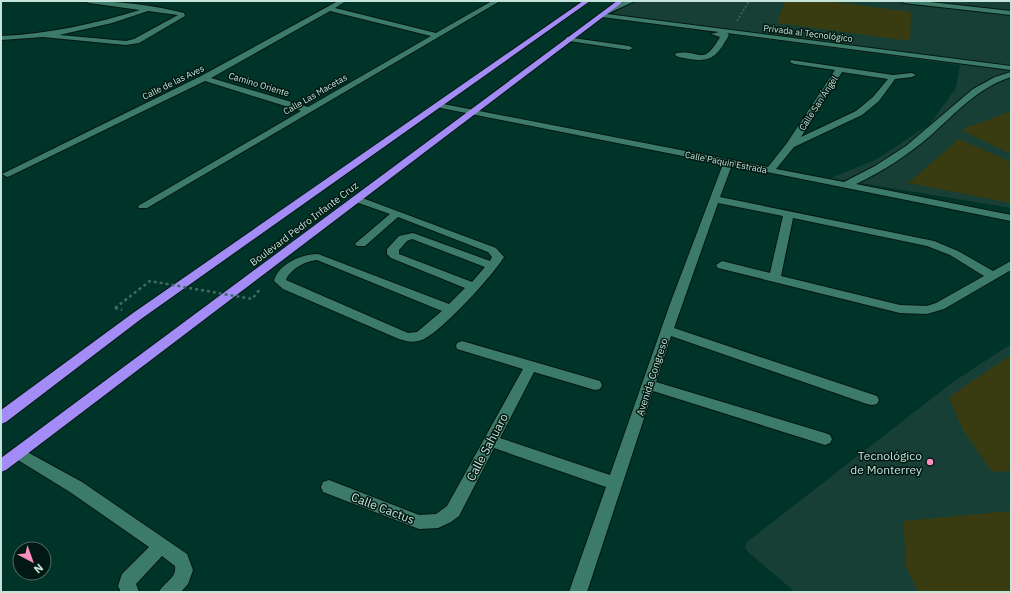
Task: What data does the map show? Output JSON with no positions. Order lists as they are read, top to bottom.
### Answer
{
  "streets": {
    "highway": ["Boulevard Pedro Infante Cruz"],
    "street": [
      "Privada al Tecnológico",
      "Calle de las Aves",
      "Camino Oriente",
      "Calle Las Macetas",
      "Calle San Ángel",
      "Calle Paquín Estrada",
      "Avenida Congreso",
      "Calle Sahuaro",
      "Calle Cactus"
    ]
  },
  "crossings": [
    ["Privada al Tecnológico", "Boulevard Pedro Infante Cruz"],
    ["Calle de las Aves", "Camino Oriente"],
    ["Camino Oriente", "Calle Las Macetas"],
    ["Calle San Ángel", "Calle Paquín Estrada"],
    ["Calle Paquín Estrada", "Boulevard Pedro Infante Cruz"],
    ["Calle Paquín Estrada", "Avenida Congreso"],
    ["Calle Sahuaro", "Calle Cactus"]
  ],
  "places": ["Tecnológico de Monterrey"],
  "north": "bottom right"
}
